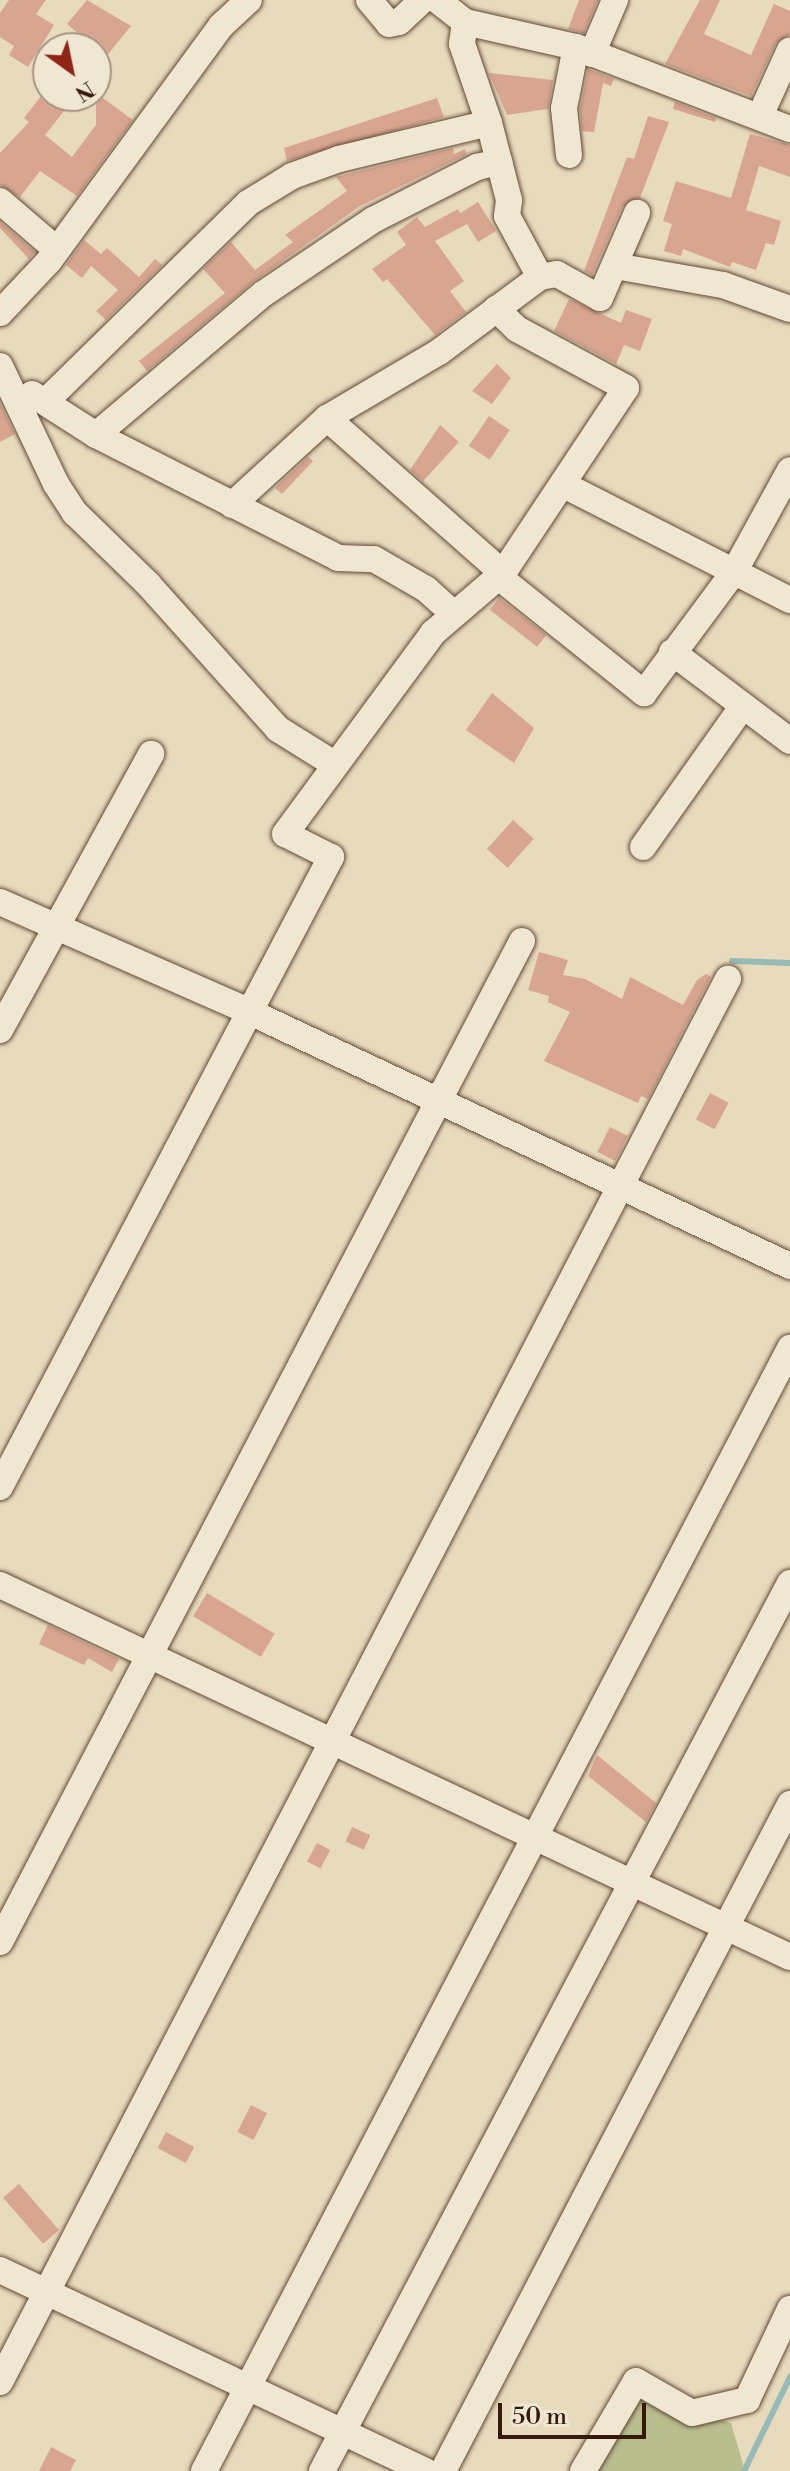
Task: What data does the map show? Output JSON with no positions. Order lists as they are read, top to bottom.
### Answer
{
  "scale_bar": "50 m",
  "north": "bottom right"
}
